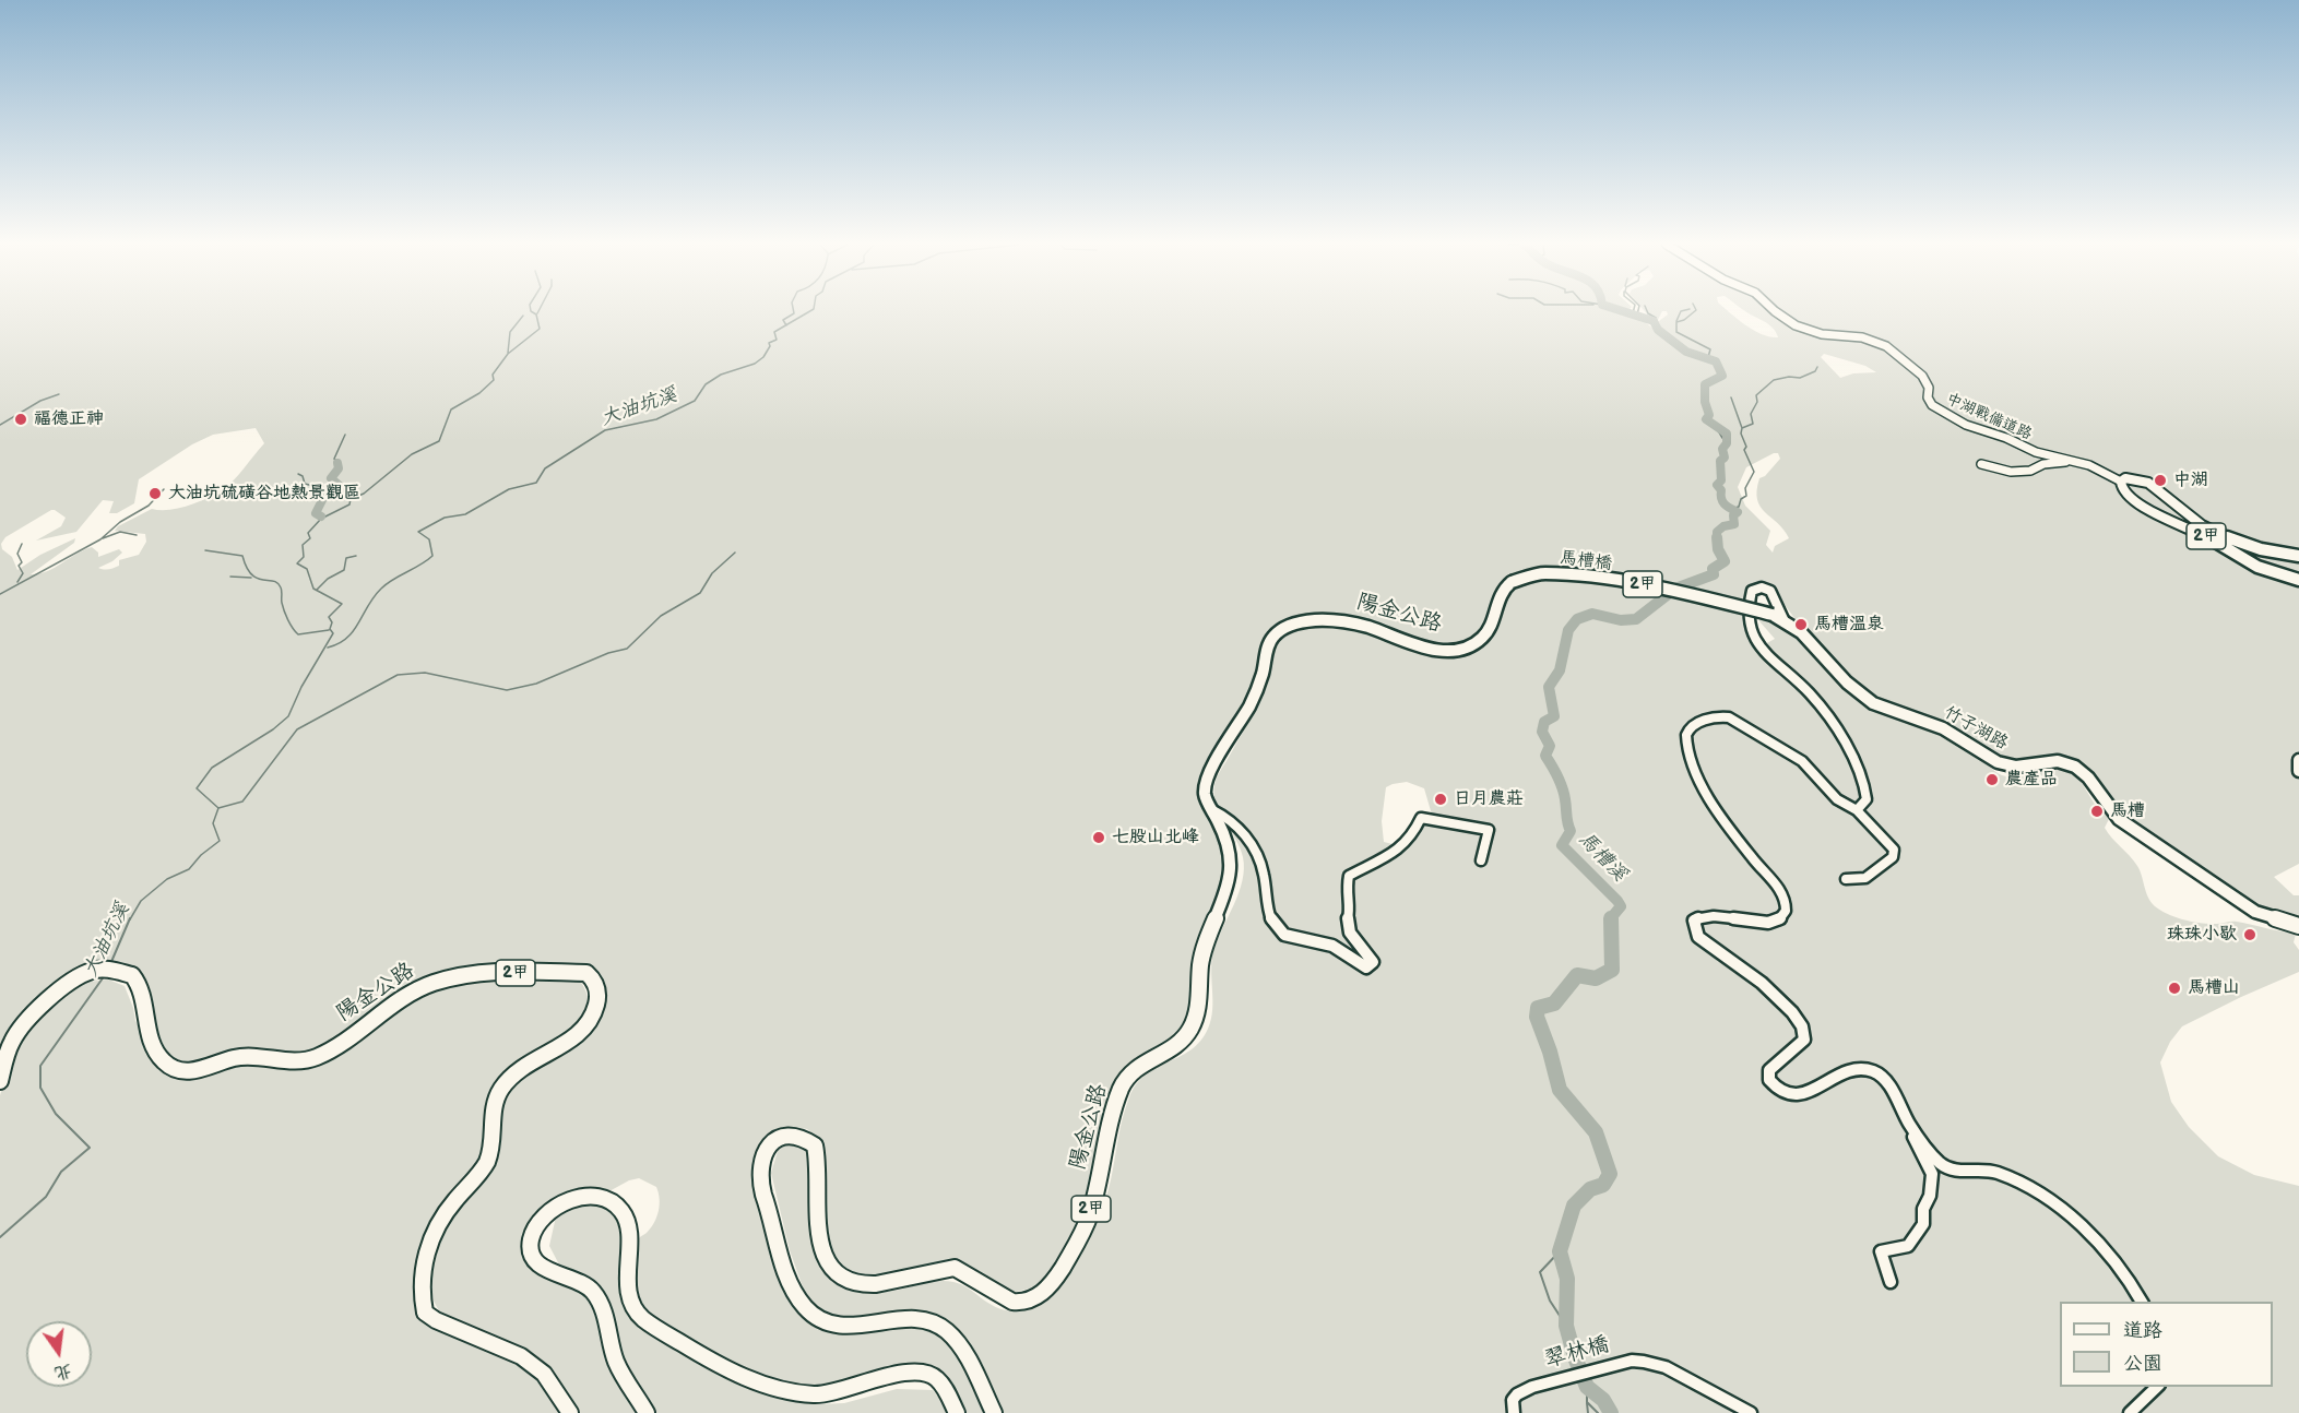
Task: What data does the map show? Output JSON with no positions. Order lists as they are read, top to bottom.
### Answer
{
  "streets": {
    "main road": [
      "2甲",
      "馬槽橋",
      "陽金公路",
      "竹子湖路"
    ],
    "street": ["中湖戰備道路", "翠林橋"]
  },
  "crossings": [
    ["中湖戰備道路", "2甲"],
    ["馬槽橋", "陽金公路"],
    ["馬槽橋", "竹子湖路"]
  ],
  "water": ["大油坑溪", "馬槽溪"],
  "places": [
    "福德正神",
    "中湖",
    "大油坑硫磺谷地熱景觀區",
    "馬槽溫泉",
    "農產品",
    "日月農莊",
    "馬槽",
    "七股山北峰",
    "珠珠小歇",
    "馬槽山"
  ],
  "legend": ["道路", "公園"],
  "north": "bottom"
}
